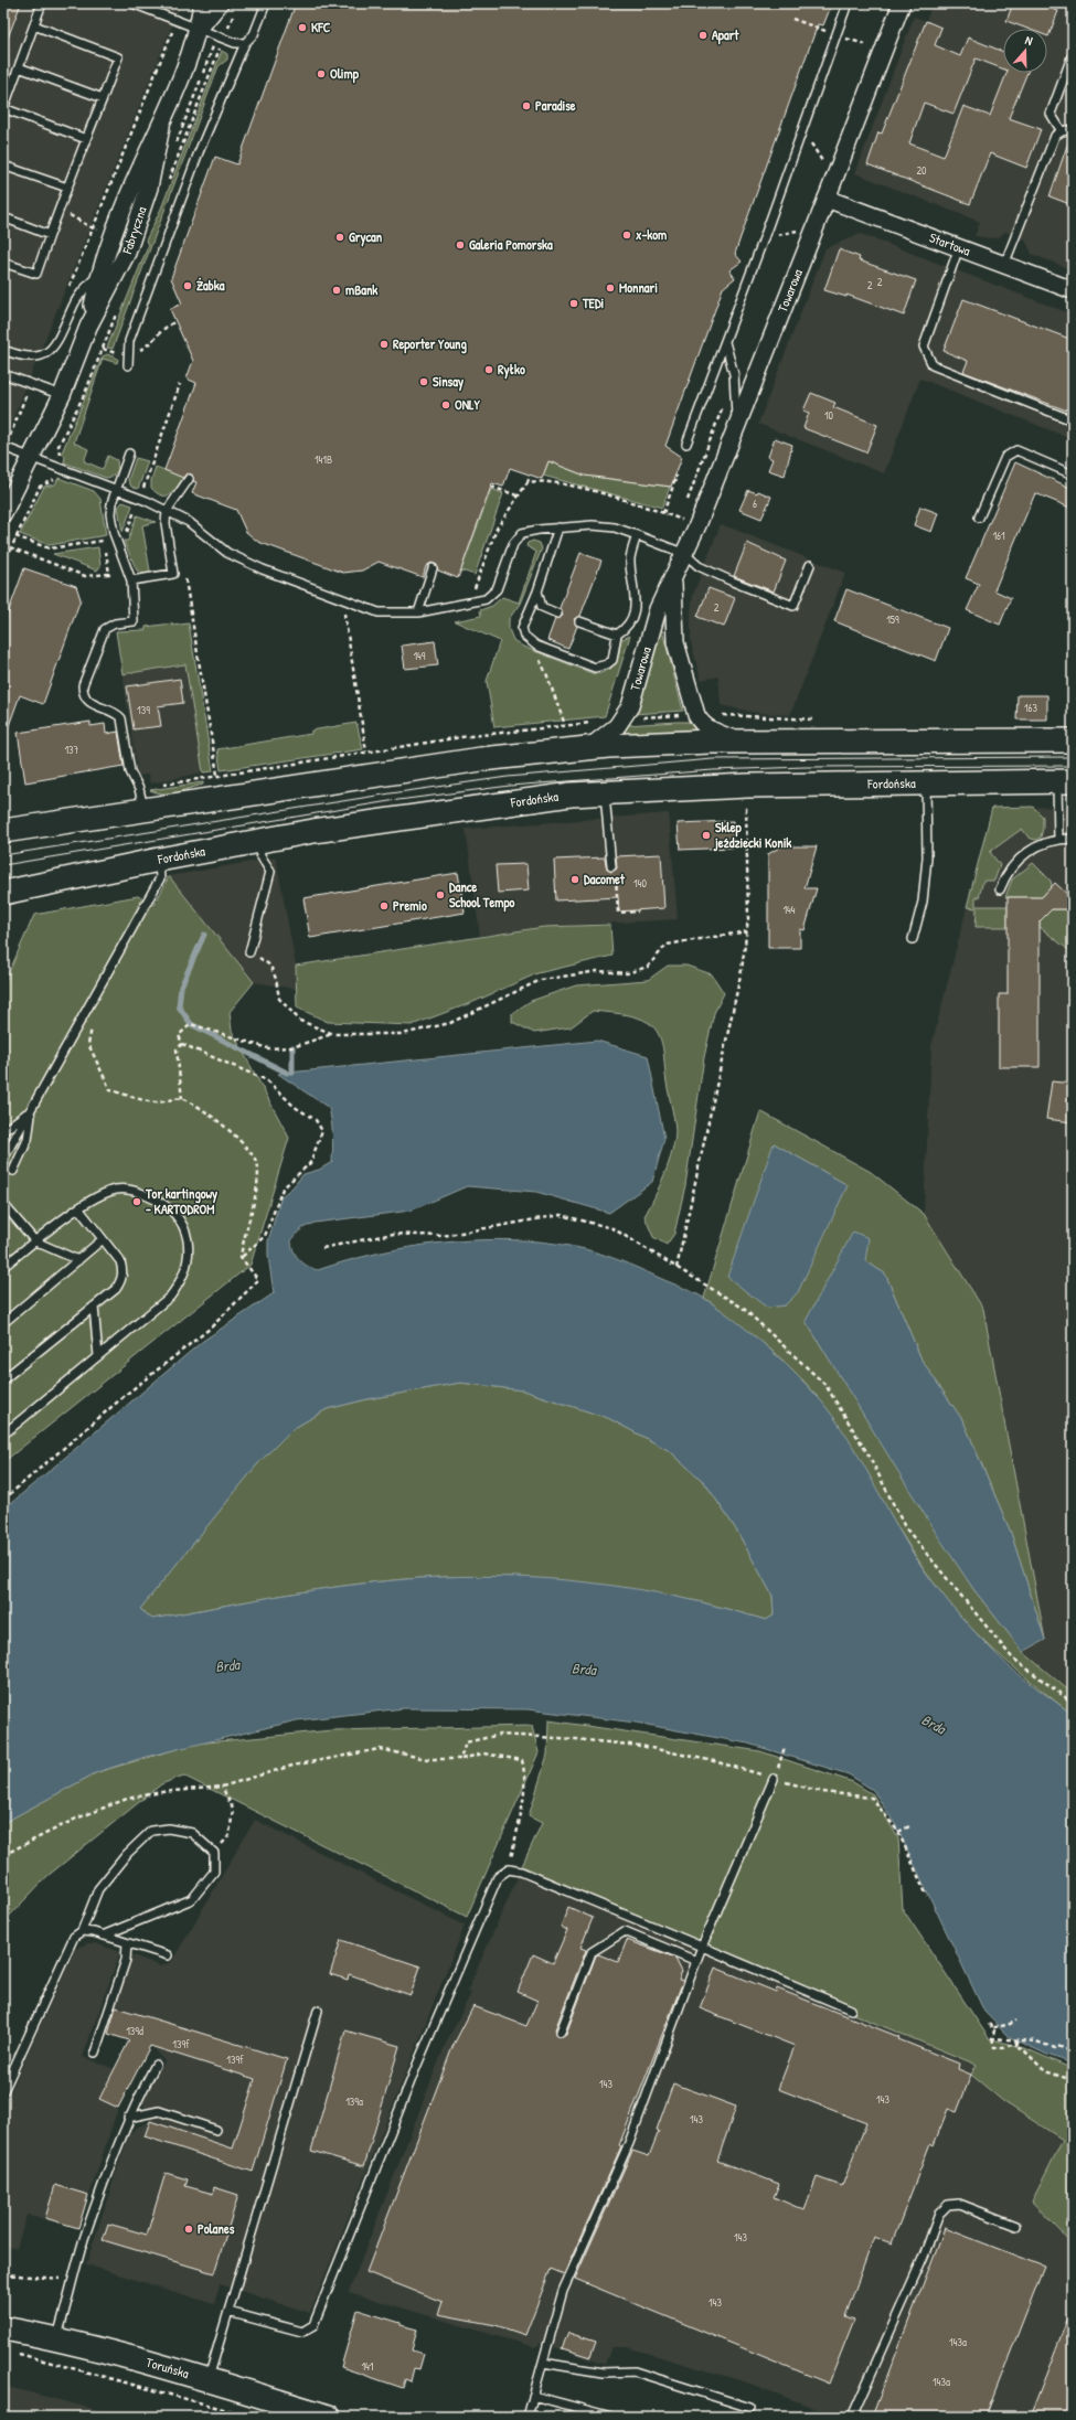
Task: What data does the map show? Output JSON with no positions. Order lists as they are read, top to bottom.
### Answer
{
  "streets": {
    "main road": ["Fordońska", "Toruńska"],
    "street": ["Fabryczna", "Startowa", "Towarowa"]
  },
  "crossings": [
    ["Startowa", "Towarowa"]
  ],
  "water": ["Brda"],
  "places": [
    "KFC",
    "Apart",
    "Olimp",
    "Paradise",
    "x-kom",
    "Grycan",
    "Galeria Pomorska",
    "Żabka",
    "Monnari",
    "mBank",
    "TEDi",
    "Reporter Young",
    "Ryłko",
    "Sinsay",
    "ONLY",
    "Sklep jeździecki Konik",
    "Dacomet",
    "Dance School Tempo",
    "Premio",
    "Tor kartingowy - KARTODROM",
    "Polanes"
  ],
  "house_numbers": [
    "20",
    "2",
    "2",
    "10",
    "141B",
    "6",
    "161",
    "2",
    "159",
    "149",
    "163",
    "139",
    "137",
    "140",
    "144",
    "139d",
    "139f",
    "139f",
    "143",
    "143",
    "139a",
    "143",
    "143",
    "143",
    "143a",
    "141",
    "143a"
  ],
  "north": "top"
}
